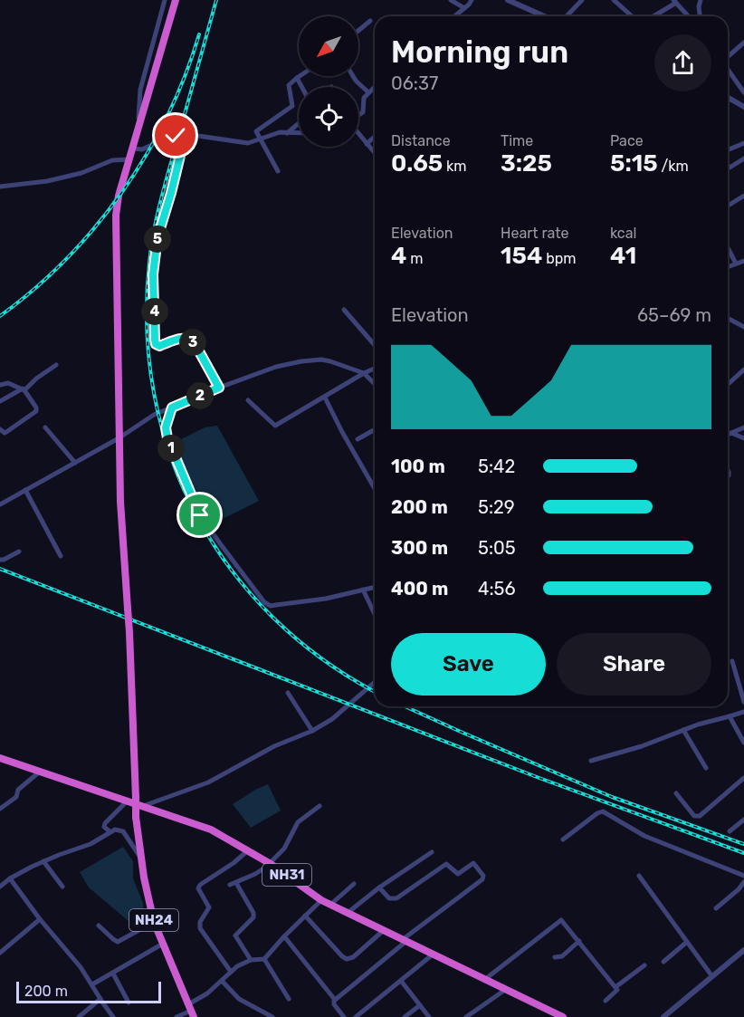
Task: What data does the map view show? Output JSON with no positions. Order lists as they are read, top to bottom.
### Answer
{
  "streets": {
    "highway": ["NH31", "NH24"]
  },
  "scale_bar": "200 m",
  "north": "bottom left",
  "page": {
    "heading": ["Morning run", "06:37"],
    "stats": [
      ["Distance", "0.65 km"],
      ["Time", "3:25"],
      ["Pace", "5:15 /km"],
      ["Elevation", "4 m"],
      ["Heart rate", "154 bpm"],
      ["kcal", "41"]
    ],
    "pins": [
      "5",
      "4",
      "3",
      "2",
      "1"
    ],
    "chart": ["Elevation", "65–69 m"],
    "list": [
      {
        "name": "100 m",
        "note": "5:42"
      },
      {
        "name": "200 m",
        "note": "5:29"
      },
      {
        "name": "300 m",
        "note": "5:05"
      },
      {
        "name": "400 m",
        "note": "4:56"
      }
    ],
    "buttons": ["Save", "Share"],
    "scale": "200 m"
  }
}
